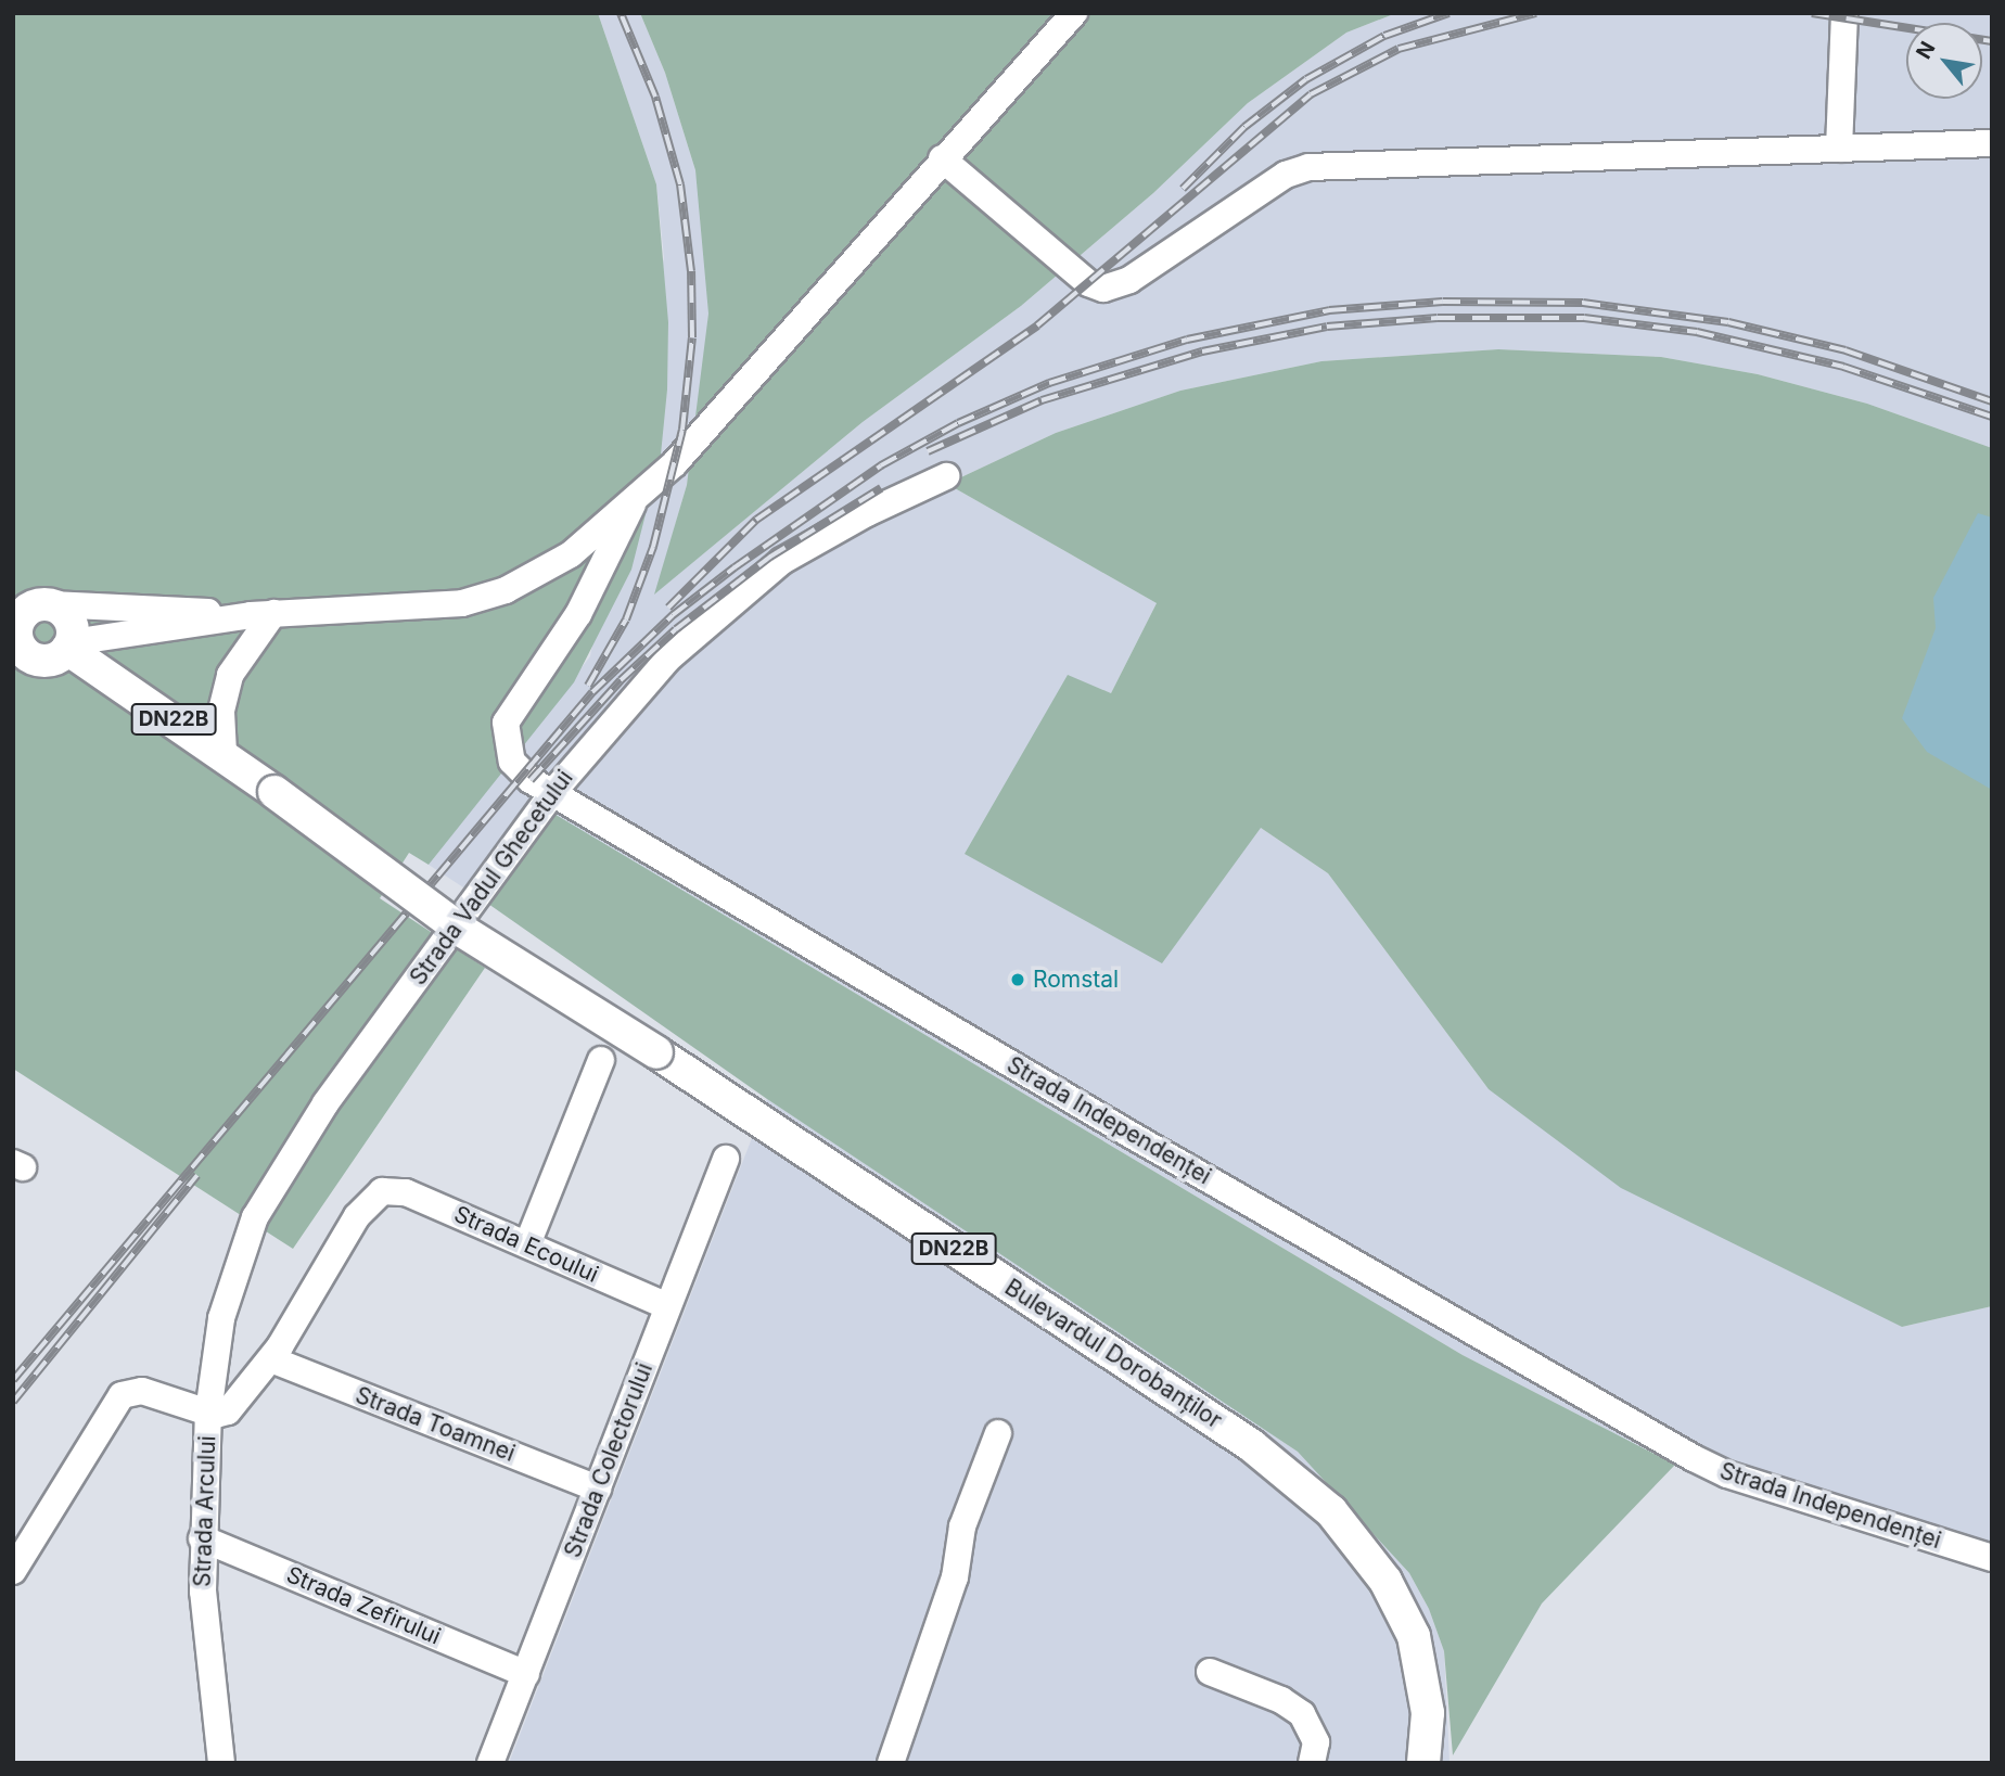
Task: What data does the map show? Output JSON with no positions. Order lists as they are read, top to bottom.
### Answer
{
  "streets": {
    "main road": ["DN22B", "Bulevardul Dorobanților"],
    "street": [
      "Strada Vadul Ghecetului",
      "Strada Independenței",
      "Strada Ecoului",
      "Strada Toamnei",
      "Strada Colectorului",
      "Strada Arcului",
      "Strada Zefirului"
    ]
  },
  "crossings": [
    ["DN22B", "Bulevardul Dorobanților"],
    ["Strada Vadul Ghecetului", "Strada Independenței"],
    ["Strada Vadul Ghecetului", "Strada Arcului"],
    ["Strada Ecoului", "Strada Colectorului"],
    ["Strada Ecoului", "Strada Arcului"],
    ["Strada Toamnei", "Strada Colectorului"],
    ["Strada Toamnei", "Strada Arcului"],
    ["Strada Colectorului", "Strada Zefirului"],
    ["Strada Arcului", "Strada Zefirului"]
  ],
  "places": ["Romstal"],
  "north": "top left"
}
